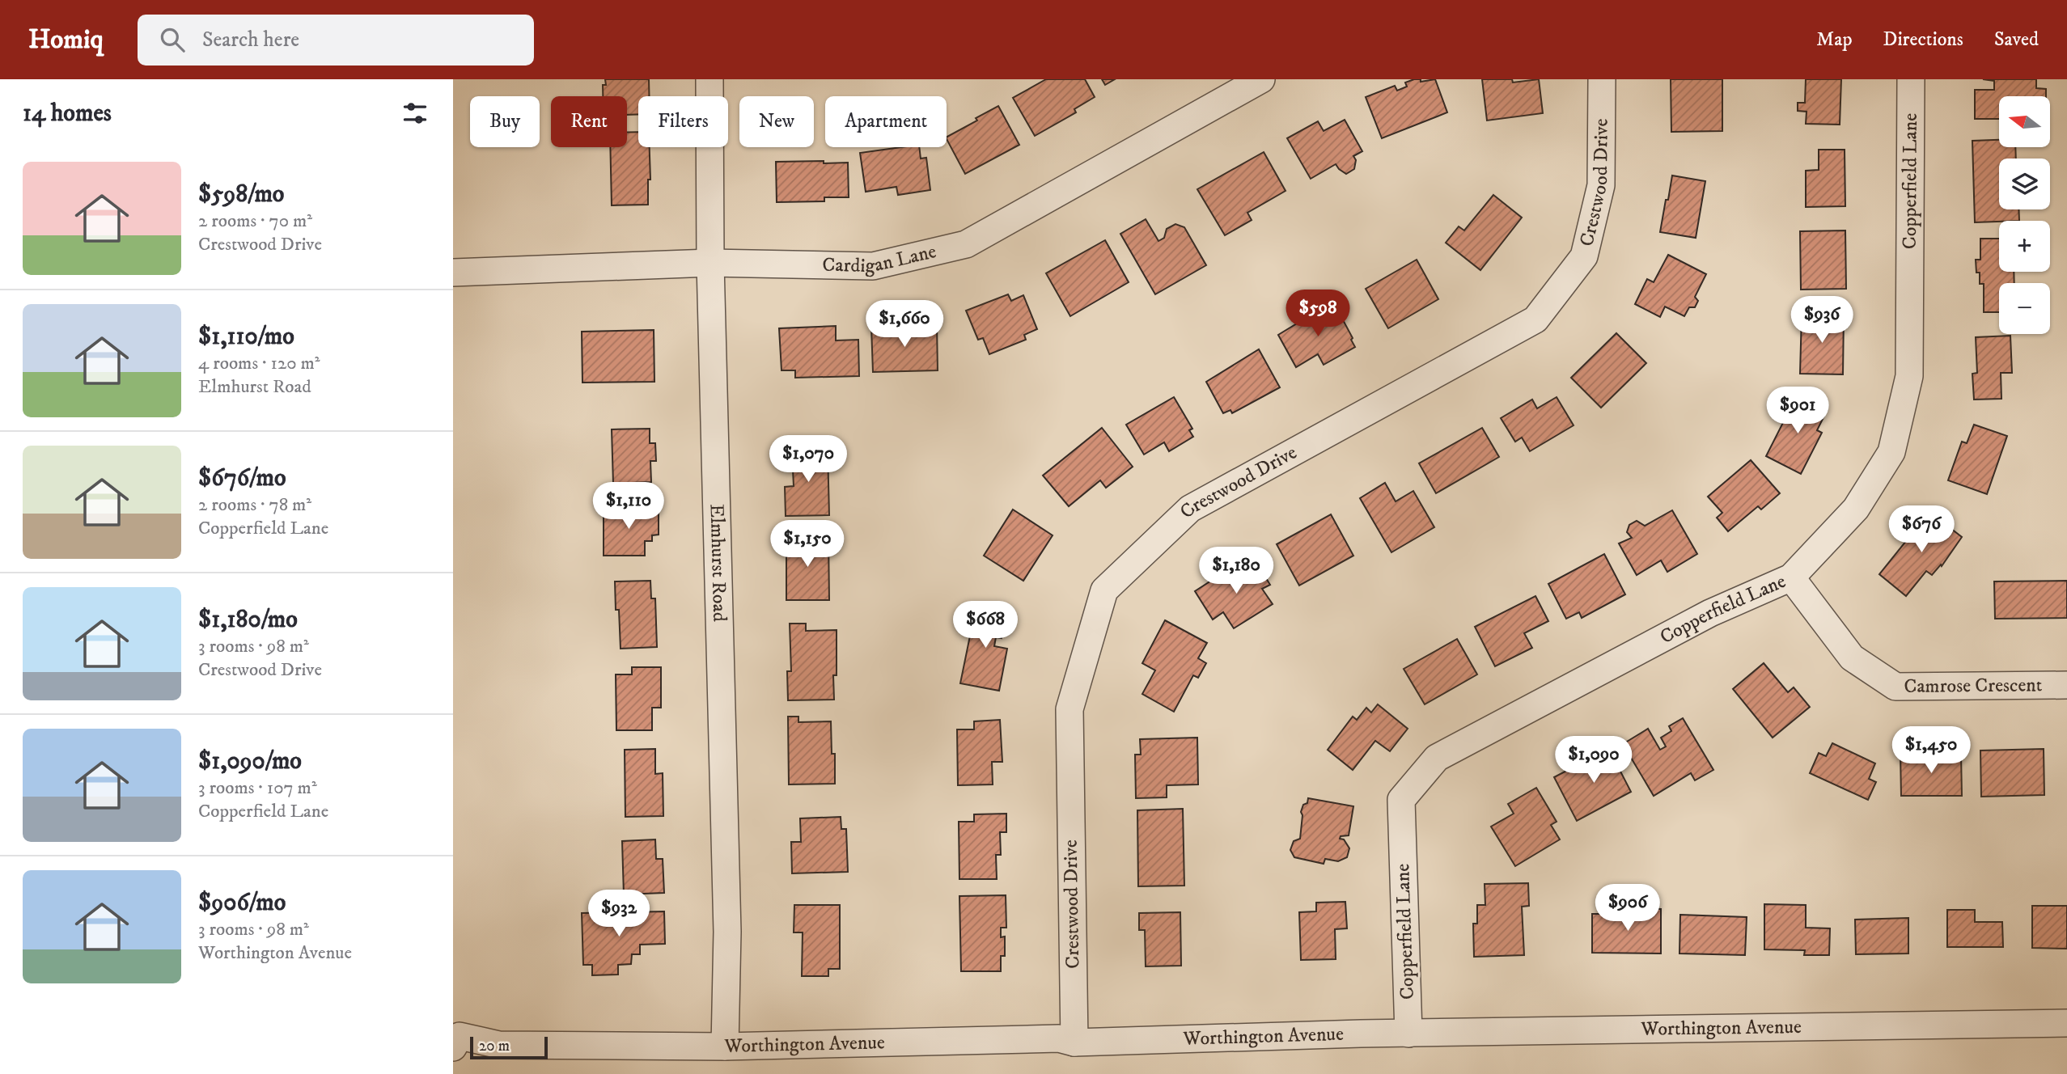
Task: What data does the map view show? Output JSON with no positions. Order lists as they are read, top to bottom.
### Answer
{
  "streets": {
    "street": [
      "Copperfield Lane",
      "Crestwood Drive",
      "Cardigan Lane",
      "Elmhurst Road",
      "Camrose Crescent",
      "Worthington Avenue"
    ]
  },
  "crossings": [
    ["Copperfield Lane", "Camrose Crescent"],
    ["Copperfield Lane", "Worthington Avenue"],
    ["Crestwood Drive", "Worthington Avenue"],
    ["Cardigan Lane", "Elmhurst Road"],
    ["Elmhurst Road", "Worthington Avenue"]
  ],
  "scale_bar": "20 m",
  "north": "left",
  "page": {
    "header": "Homiq",
    "search": "Search here",
    "nav": ["Map", "Directions", "Saved"],
    "heading": "14 homes",
    "map_buttons": ["+", "−"],
    "chip": [
      "Buy",
      "Rent",
      "Filters",
      "New",
      "Apartment"
    ],
    "list": [
      {
        "name": "$598/mo",
        "note": "2 rooms · 70 m² · Crestwood Drive"
      },
      {
        "name": "$1,110/mo",
        "note": "4 rooms · 120 m² · Elmhurst Road"
      },
      {
        "name": "$676/mo",
        "note": "2 rooms · 78 m² · Copperfield Lane"
      },
      {
        "name": "$1,180/mo",
        "note": "3 rooms · 98 m² · Crestwood Drive"
      },
      {
        "name": "$1,090/mo",
        "note": "3 rooms · 107 m² · Copperfield Lane"
      },
      {
        "name": "$906/mo",
        "note": "3 rooms · 98 m² · Worthington Avenue"
      }
    ],
    "price": [
      "$598",
      "$936",
      "$1,660",
      "$901",
      "$1,070",
      "$1,110",
      "$676",
      "$1,150",
      "$1,180",
      "$668",
      "$1,450",
      "$1,090",
      "$906",
      "$932"
    ],
    "scale": "20 m"
  }
}
